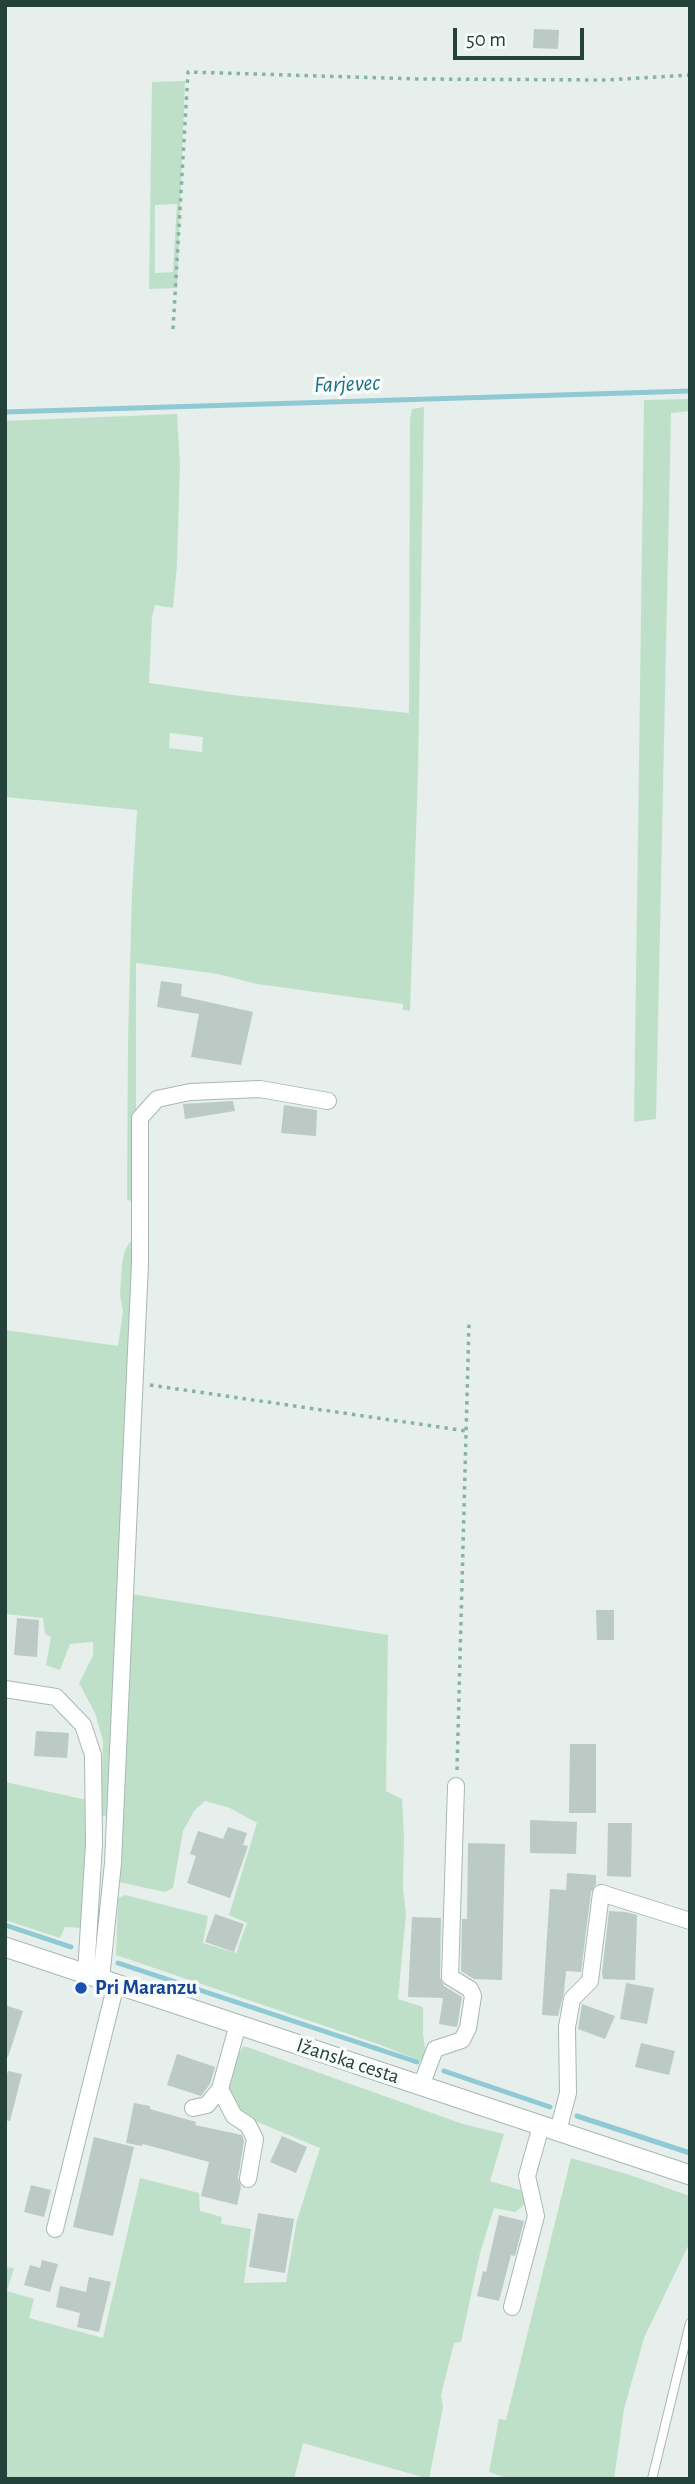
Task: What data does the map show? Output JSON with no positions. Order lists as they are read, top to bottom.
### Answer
{
  "streets": {
    "street": ["Ižanska cesta"]
  },
  "water": ["Farjevec"],
  "places": ["Pri Maranzu"],
  "scale_bar": "50 m"
}
